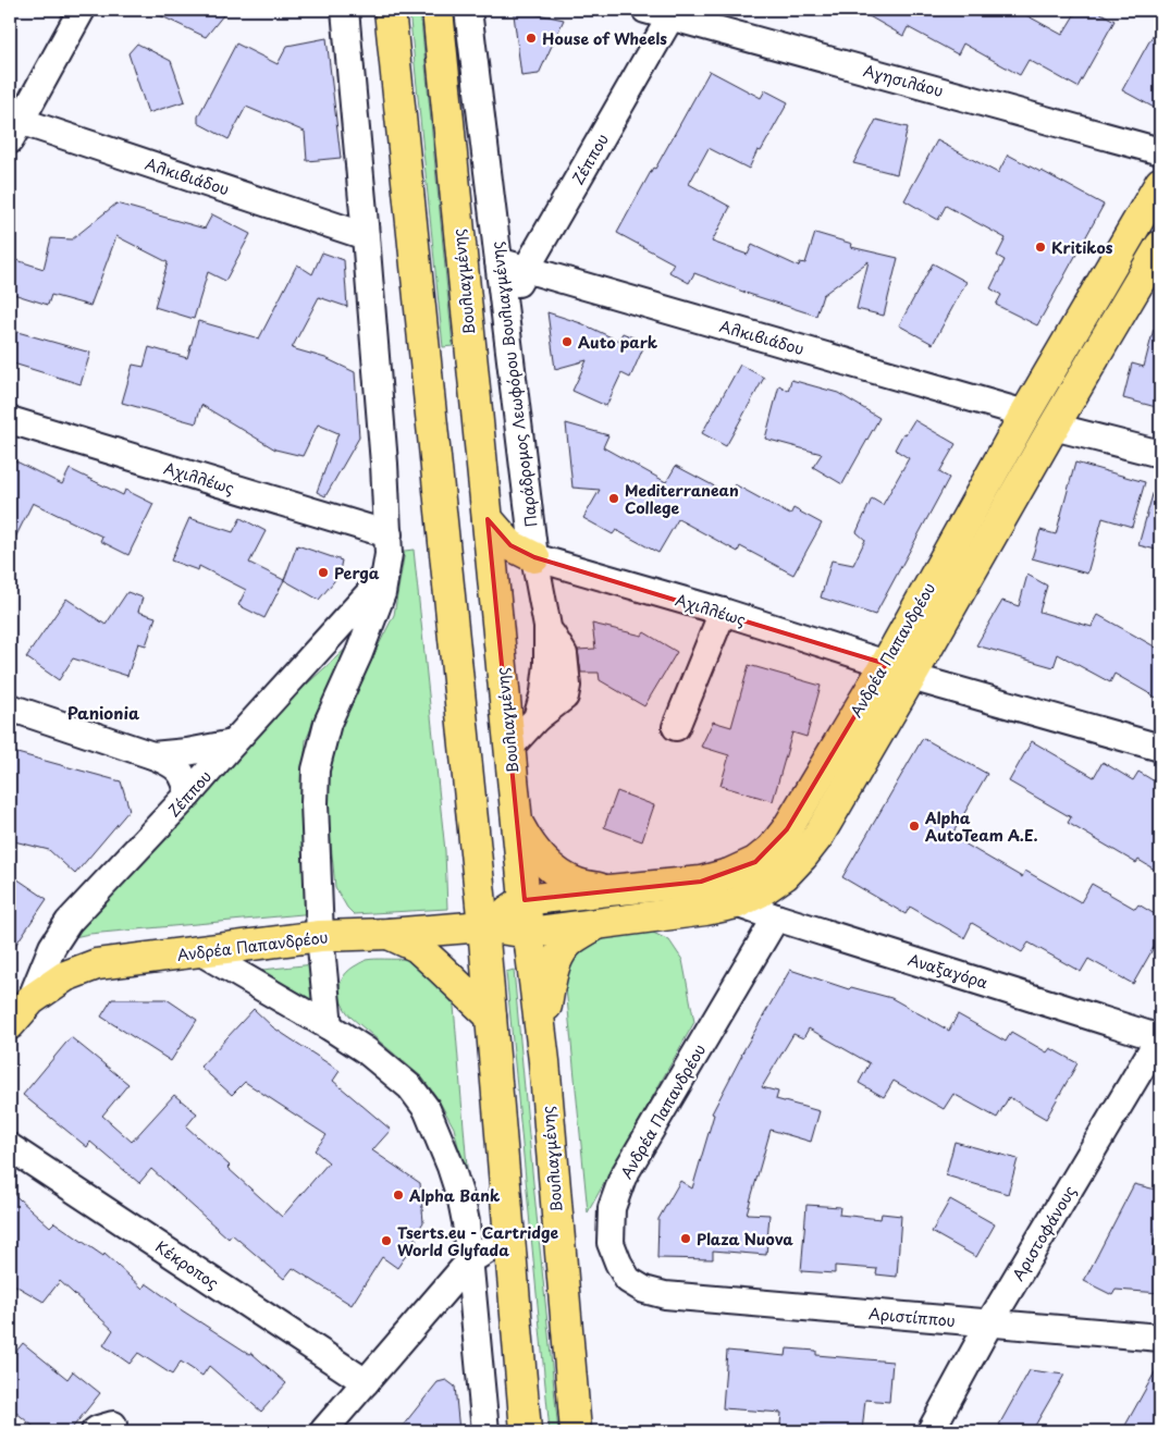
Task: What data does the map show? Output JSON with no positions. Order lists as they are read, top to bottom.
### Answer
{
  "streets": {
    "main road": ["Ζέππου", "Βουλιαγμένης", "Ανδρέα Παπανδρέου"],
    "street": [
      "Αγησιλάου",
      "Αλκιβιάδου",
      "Παράδρομος Λεωφόρου Βουλιαγμένης",
      "Αχιλλέως",
      "Αναξαγόρα",
      "Αριστοφάνους",
      "Κέκροπος",
      "Αριστίππου"
    ]
  },
  "crossings": [
    ["Αγησιλάου", "Ζέππου"],
    ["Ζέππου", "Αλκιβιάδου"],
    ["Ζέππου", "Παράδρομος Λεωφόρου Βουλιαγμένης"],
    ["Ζέππου", "Ανδρέα Παπανδρέου"],
    ["Αλκιβιάδου", "Παράδρομος Λεωφόρου Βουλιαγμένης"],
    ["Αλκιβιάδου", "Ανδρέα Παπανδρέου"],
    ["Βουλιαγμένης", "Παράδρομος Λεωφόρου Βουλιαγμένης"],
    ["Βουλιαγμένης", "Ανδρέα Παπανδρέου"],
    ["Παράδρομος Λεωφόρου Βουλιαγμένης", "Αχιλλέως"],
    ["Αχιλλέως", "Ανδρέα Παπανδρέου"],
    ["Ανδρέα Παπανδρέου", "Αναξαγόρα"],
    ["Ανδρέα Παπανδρέου", "Αριστίππου"],
    ["Αναξαγόρα", "Αριστοφάνους"],
    ["Αριστοφάνους", "Αριστίππου"]
  ],
  "districts": ["Panionia"],
  "places": [
    "House of Wheels",
    "Kritikos",
    "Auto park",
    "Mediterranean College",
    "Perga",
    "Alpha AutoTeam Α.Ε.",
    "Alpha Bank",
    "Plaza Nuova",
    "Tserts.eu - Cartridge World Glyfada"
  ]
}
